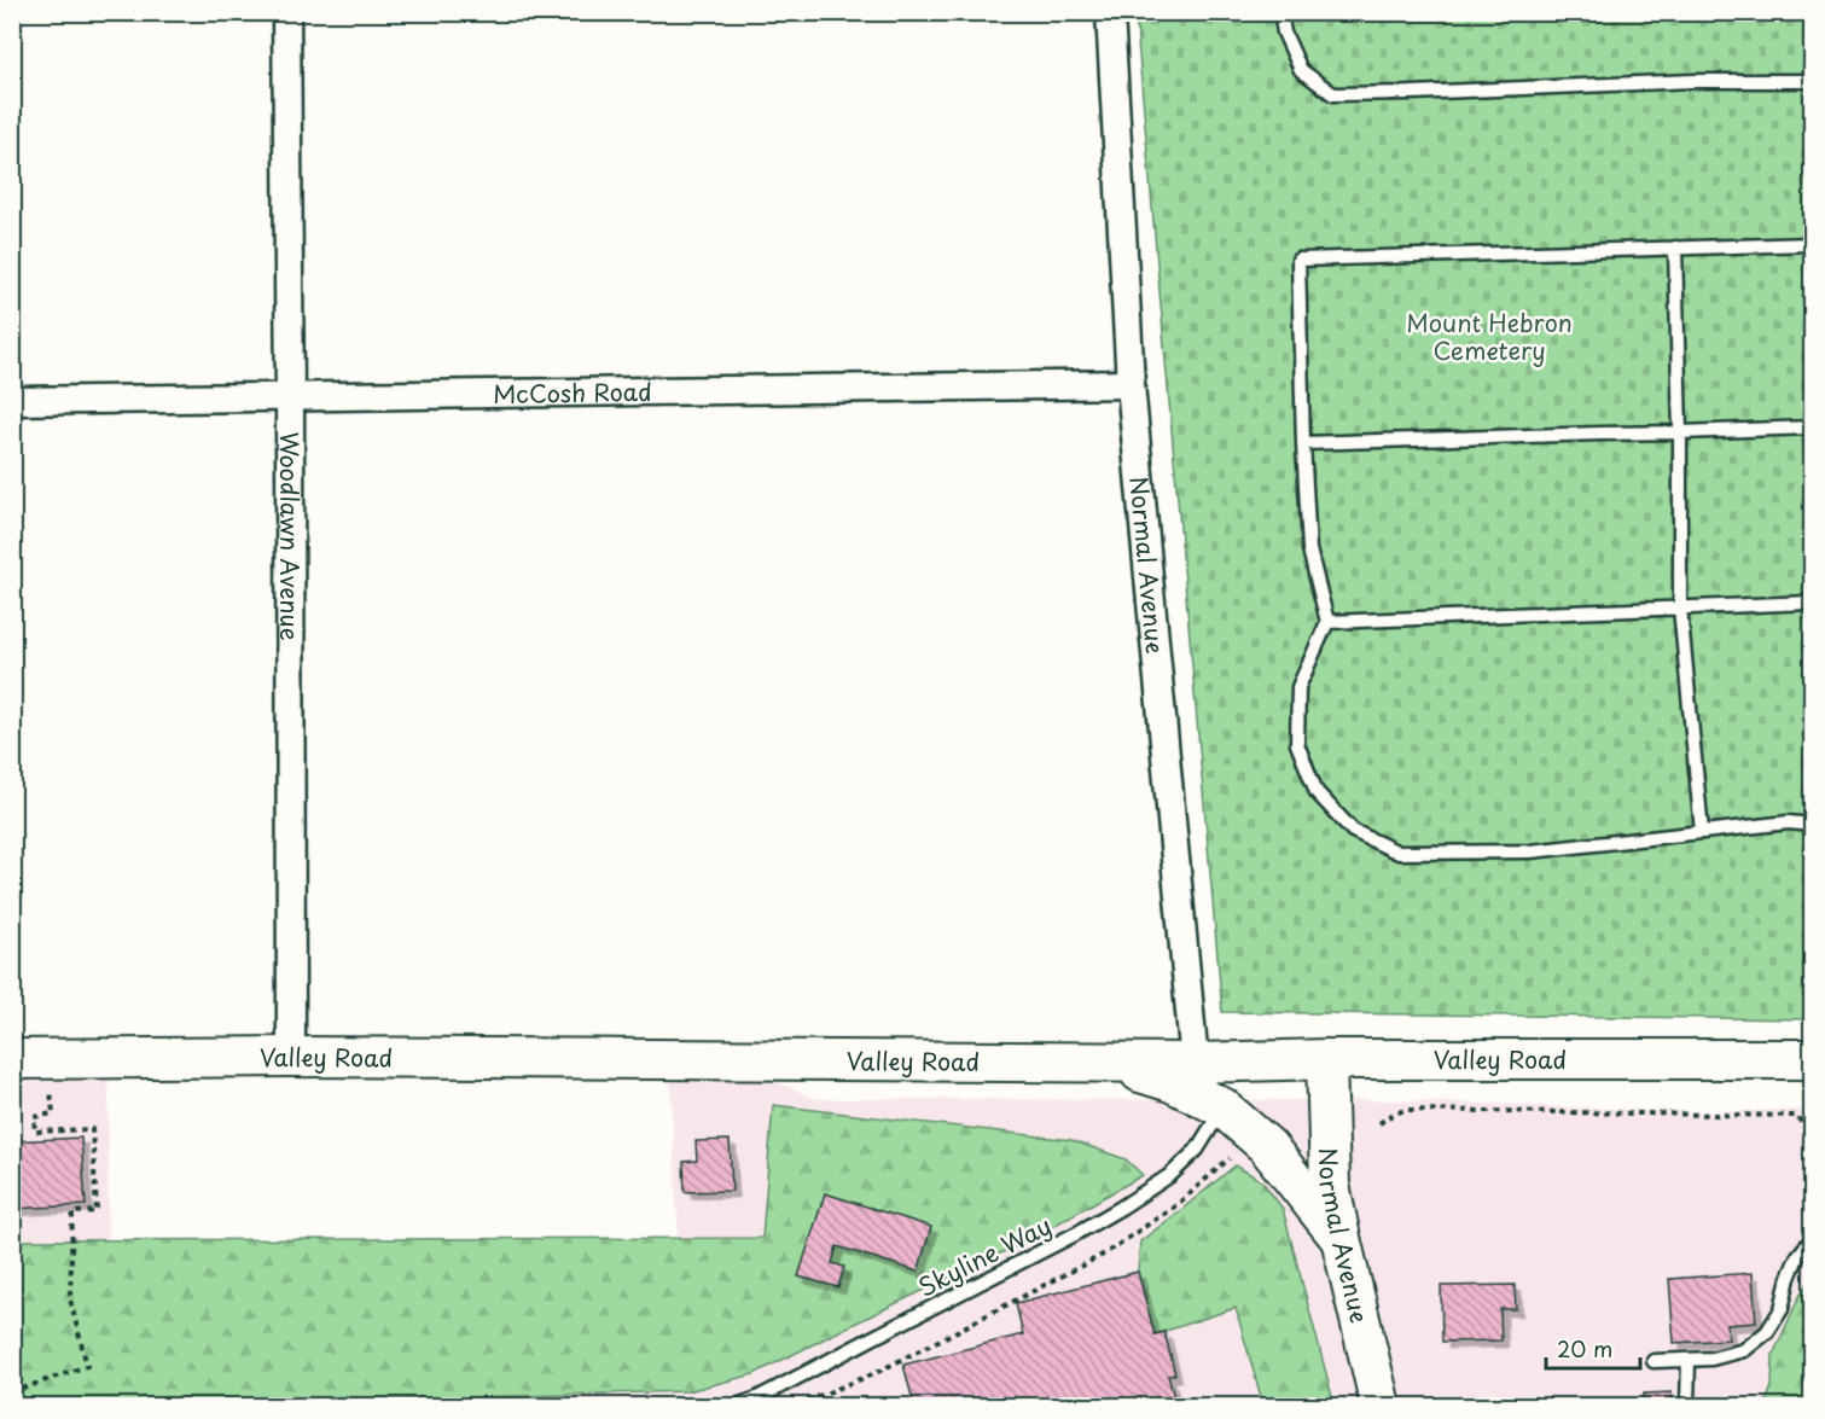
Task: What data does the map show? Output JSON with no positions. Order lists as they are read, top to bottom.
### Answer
{
  "streets": {
    "main road": ["Normal Avenue", "Valley Road"],
    "street": ["McCosh Road", "Woodlawn Avenue"],
    "lane": ["Skyline Way"]
  },
  "crossings": [
    ["McCosh Road", "Woodlawn Avenue"],
    ["McCosh Road", "Normal Avenue"],
    ["Woodlawn Avenue", "Valley Road"],
    ["Normal Avenue", "Valley Road"],
    ["Normal Avenue", "Skyline Way"]
  ],
  "parks": ["Mount Hebron Cemetery"],
  "scale_bar": "20 m"
}
